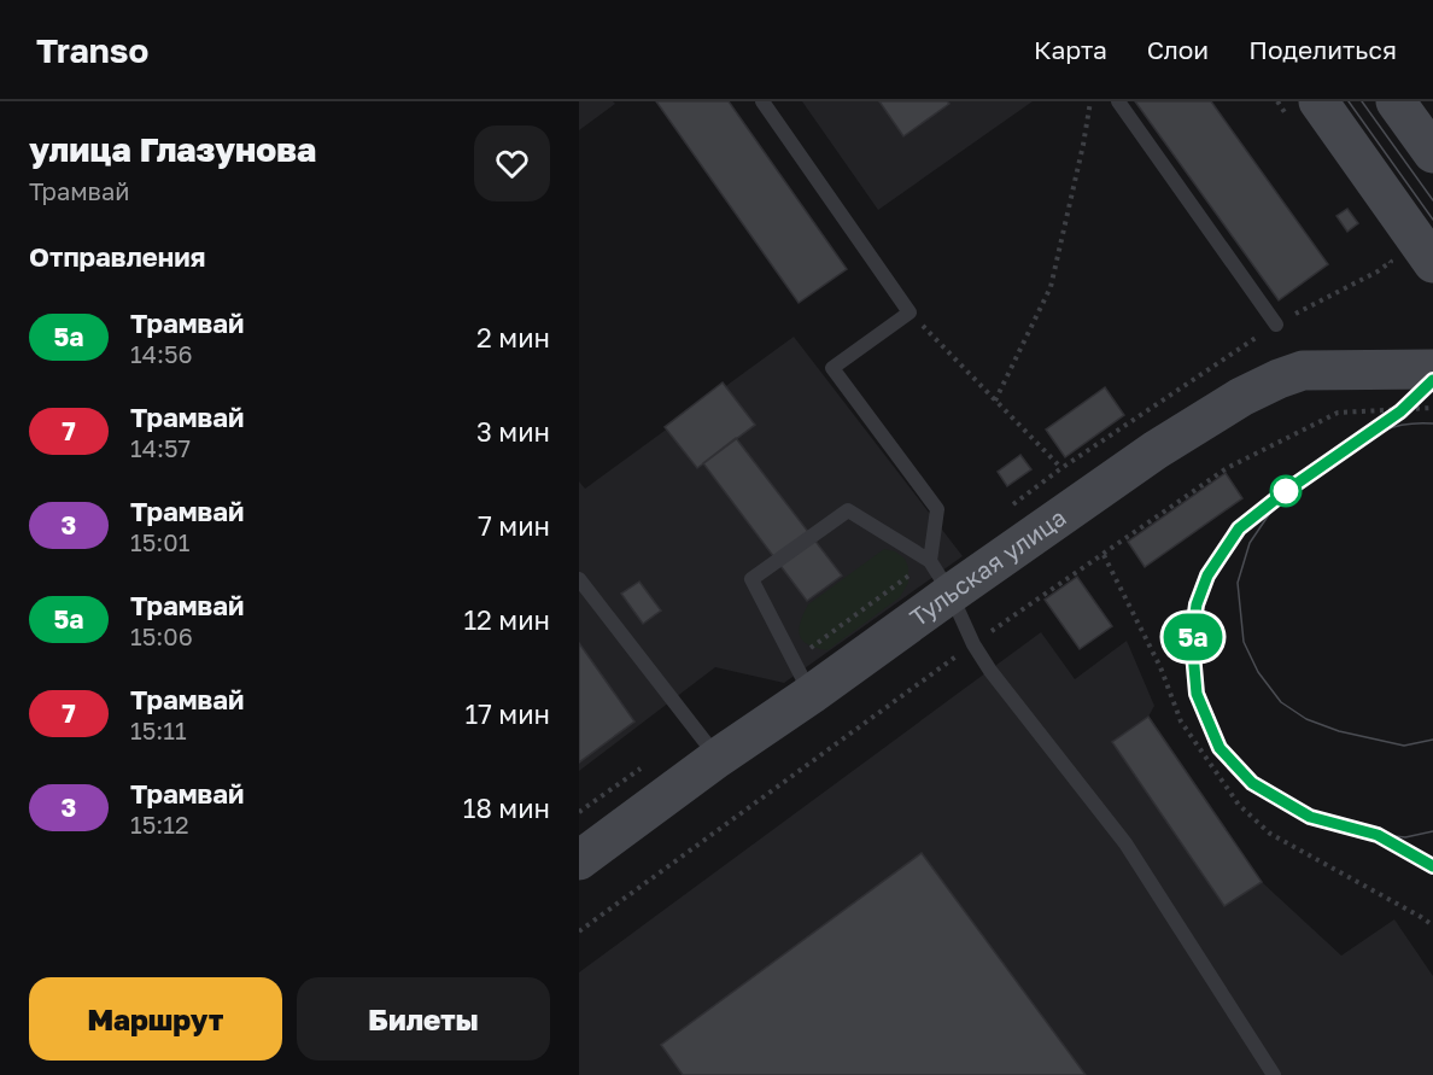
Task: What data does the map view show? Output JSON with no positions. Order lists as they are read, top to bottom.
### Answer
{
  "streets": {
    "main road": ["Тульская улица"]
  },
  "lines": ["tram line 5а"],
  "page": {
    "header": "Transo",
    "nav": ["Карта", "Слои", "Поделиться"],
    "heading": [
      ["улица Глазунова", "Трамвай"],
      "Отправления"
    ],
    "on_map": "5а",
    "list": [
      {
        "mark": "5а",
        "name": "Трамвай",
        "note": "14:56",
        "value": "2 мин"
      },
      {
        "mark": "7",
        "name": "Трамвай",
        "note": "14:57",
        "value": "3 мин"
      },
      {
        "mark": "3",
        "name": "Трамвай",
        "note": "15:01",
        "value": "7 мин"
      },
      {
        "mark": "5а",
        "name": "Трамвай",
        "note": "15:06",
        "value": "12 мин"
      },
      {
        "mark": "7",
        "name": "Трамвай",
        "note": "15:11",
        "value": "17 мин"
      },
      {
        "mark": "3",
        "name": "Трамвай",
        "note": "15:12",
        "value": "18 мин"
      }
    ],
    "buttons": ["Маршрут", "Билеты"]
  }
}
